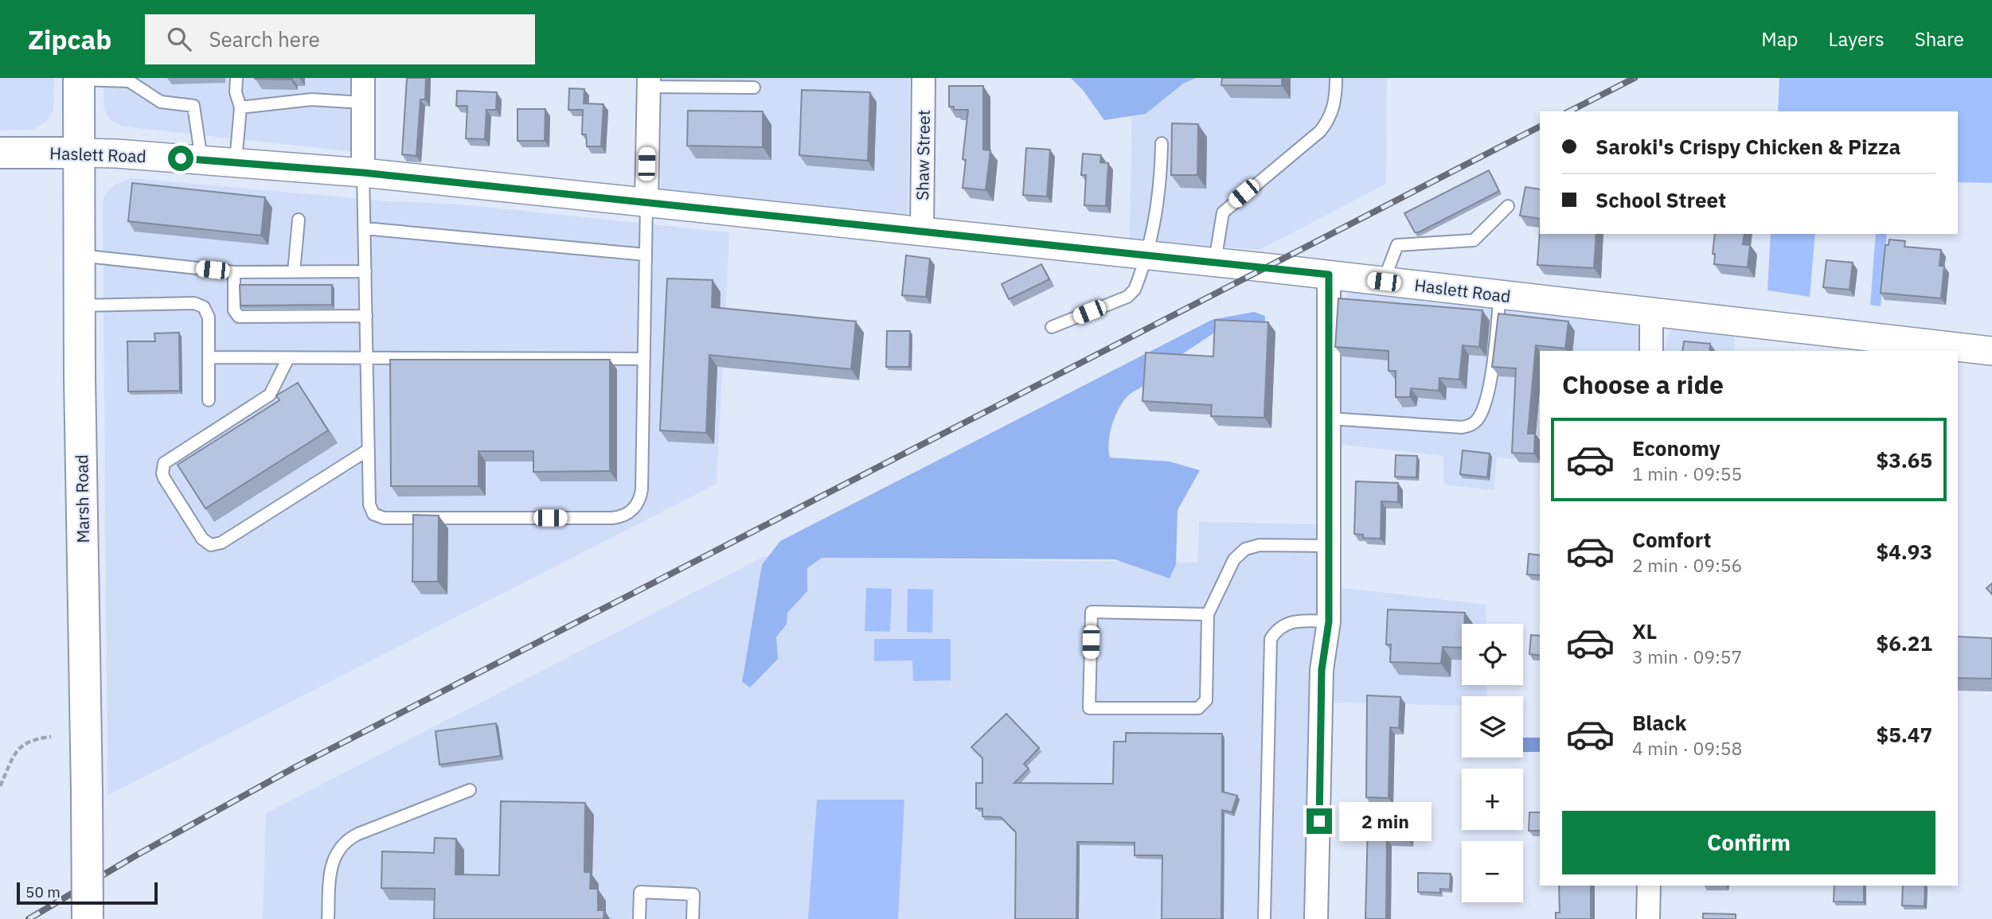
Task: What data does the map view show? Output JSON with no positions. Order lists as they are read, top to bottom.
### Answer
{
  "streets": {
    "main road": ["Haslett Road", "Marsh Road"],
    "street": ["Shaw Street"]
  },
  "crossings": [
    ["Haslett Road", "Shaw Street"],
    ["Haslett Road", "Marsh Road"]
  ],
  "scale_bar": "50 m",
  "page": {
    "header": "Zipcab",
    "search": "Search here",
    "nav": ["Map", "Layers", "Share"],
    "banner": ["Saroki's Crispy Chicken & Pizza", "School Street"],
    "heading": "Choose a ride",
    "list": [
      {
        "name": "Economy",
        "note": "1 min · 09:55",
        "value": "$3.65"
      },
      {
        "name": "Comfort",
        "note": "2 min · 09:56",
        "value": "$4.93"
      },
      {
        "name": "XL",
        "note": "3 min · 09:57",
        "value": "$6.21"
      },
      {
        "name": "Black",
        "note": "4 min · 09:58",
        "value": "$5.47"
      }
    ],
    "map_buttons": ["+", "−"],
    "buttons": "Confirm",
    "bubble": "2 min",
    "scale": "50 m"
  }
}
